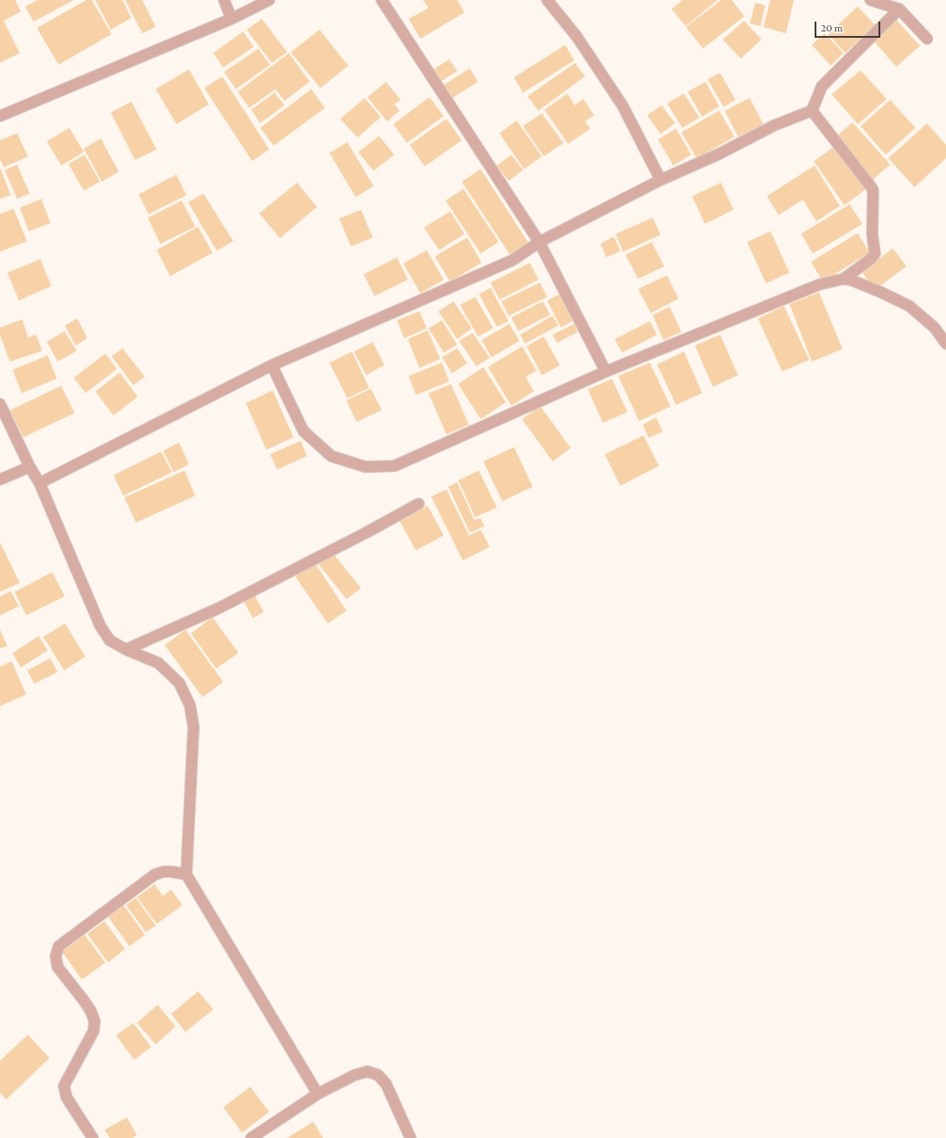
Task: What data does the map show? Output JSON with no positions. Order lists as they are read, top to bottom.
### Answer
{
  "scale_bar": "20 m"
}
